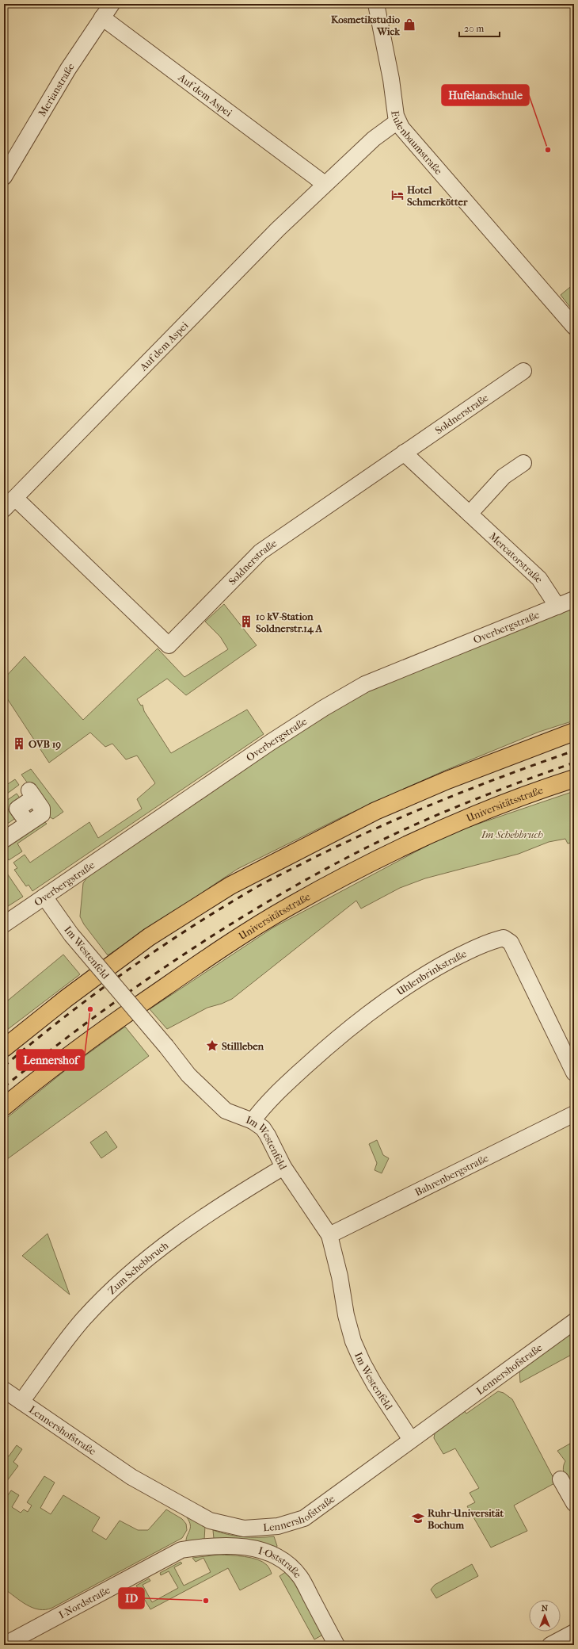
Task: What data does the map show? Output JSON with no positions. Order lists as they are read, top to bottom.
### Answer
{
  "streets": {
    "highway": ["Universitätsstraße"],
    "street": [
      "Merianstraße",
      "Auf dem Aspei",
      "Eulenbaumstraße",
      "Soldnerstraße",
      "Mercatorstraße",
      "Overbergstraße",
      "Im Westenfeld",
      "Uhlenbrinkstraße",
      "Bahrenbergstraße",
      "Zum Schebbruch",
      "Lennershofstraße",
      "I-Oststraße",
      "I-Nordstraße"
    ]
  },
  "crossings": [
    ["Merianstraße", "Auf dem Aspei"],
    ["Auf dem Aspei", "Eulenbaumstraße"],
    ["Auf dem Aspei", "Soldnerstraße"],
    ["Soldnerstraße", "Mercatorstraße"],
    ["Mercatorstraße", "Overbergstraße"],
    ["Overbergstraße", "Im Westenfeld"],
    ["Im Westenfeld", "Uhlenbrinkstraße"],
    ["Im Westenfeld", "Bahrenbergstraße"],
    ["Im Westenfeld", "Zum Schebbruch"],
    ["Im Westenfeld", "Lennershofstraße"],
    ["Zum Schebbruch", "Lennershofstraße"],
    ["I-Oststraße", "I-Nordstraße"]
  ],
  "parks": ["Im Schebbruch"],
  "places": {
    "shop": ["Kosmetikstudio Wick"],
    "other": ["Hufelandschule", "Lennershof", "ID"],
    "hotel": ["Hotel Schmerkötter"],
    "building": ["10 kV-Station Soldnerstr.14 A", "OVB 19"],
    "place": ["Stillleben"],
    "school or university": ["Ruhr-Universität Bochum"]
  },
  "scale_bar": "20 m",
  "north": "top"
}
